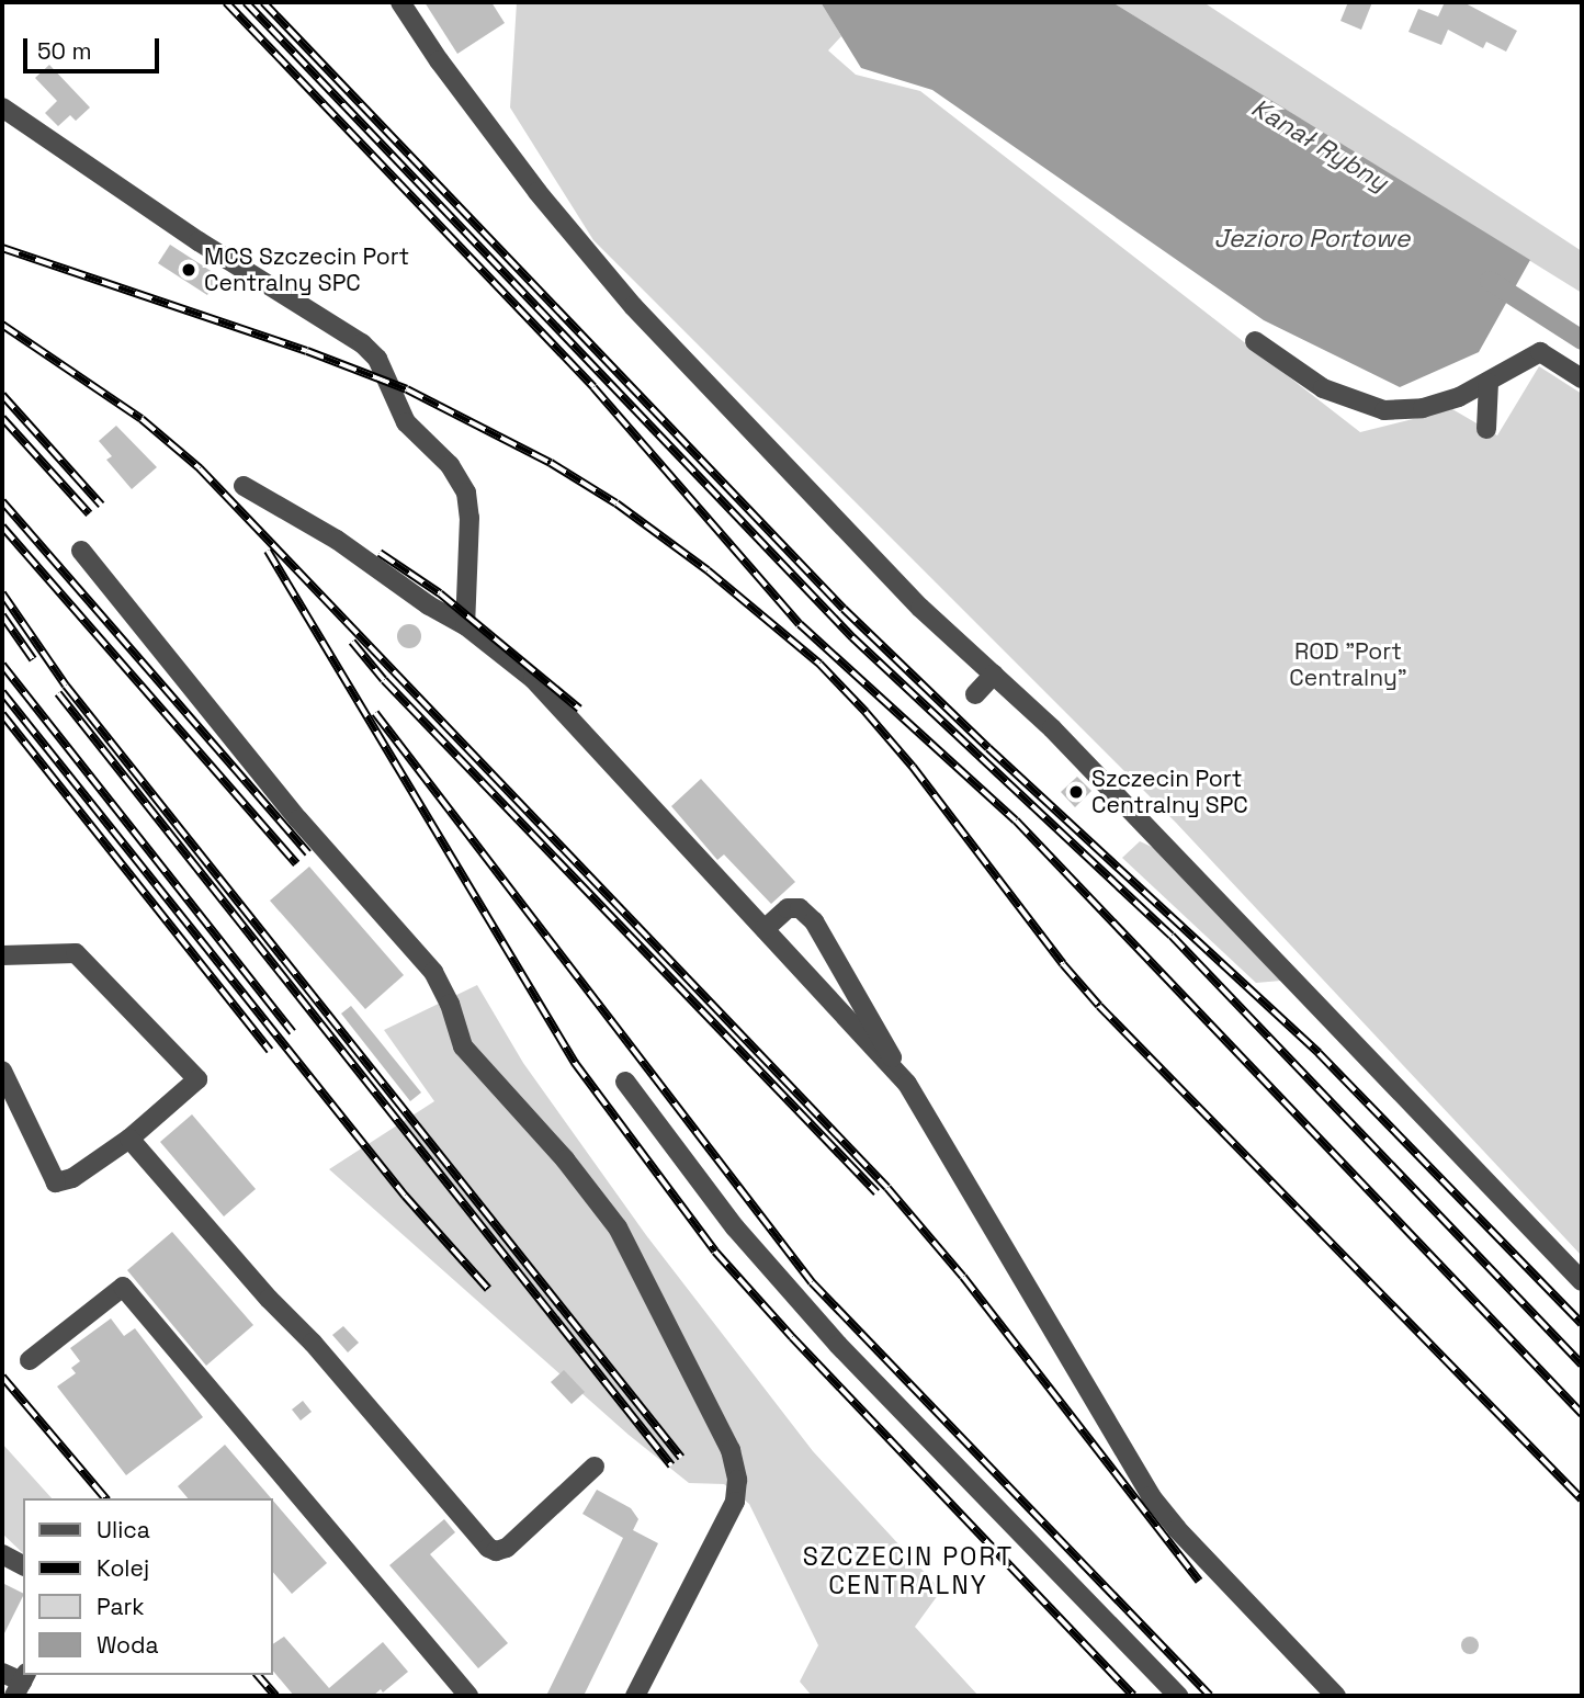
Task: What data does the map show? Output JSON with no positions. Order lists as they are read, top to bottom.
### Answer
{
  "districts": ["SZCZECIN PORT CENTRALNY"],
  "water": ["Kanał Rybny", "Jezioro Portowe"],
  "parks": ["ROD \"Port Centralny\""],
  "places": ["MCS Szczecin Port Centralny SPC", "Szczecin Port Centralny SPC"],
  "legend": [
    "Ulica",
    "Kolej",
    "Park",
    "Woda"
  ],
  "scale_bar": "50 m"
}
